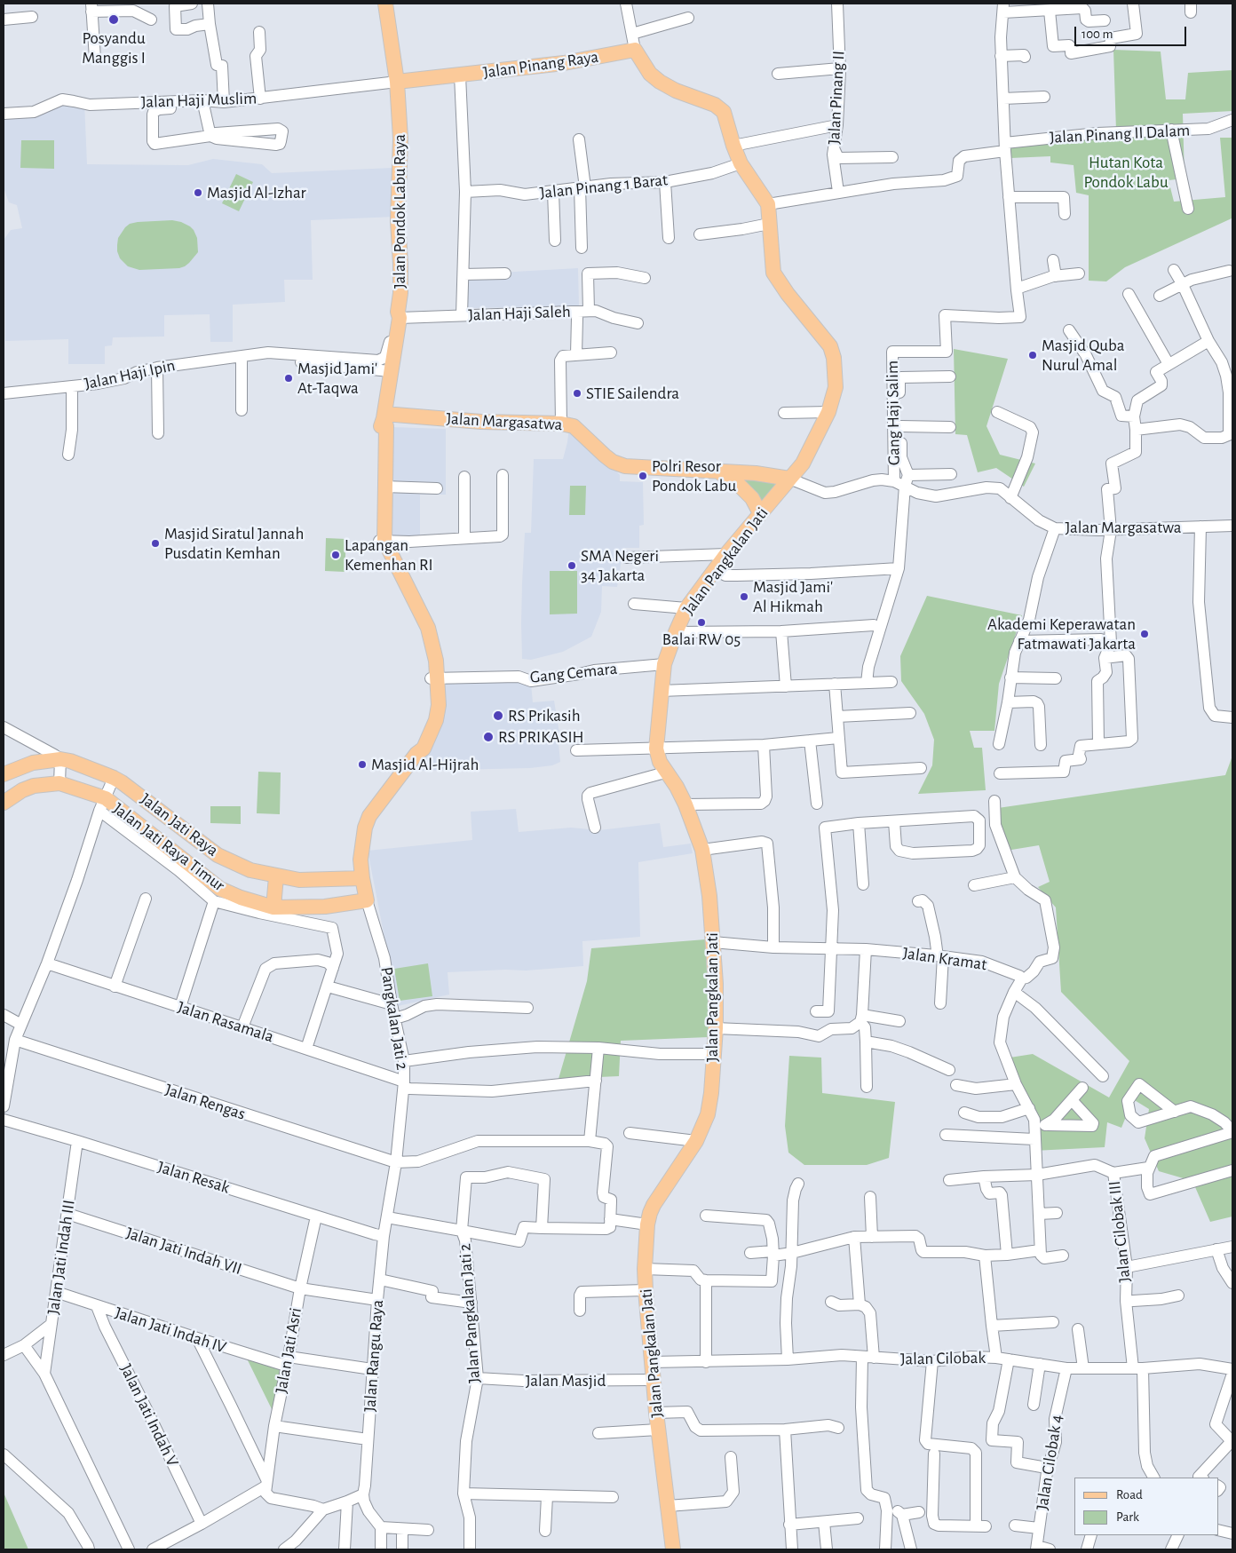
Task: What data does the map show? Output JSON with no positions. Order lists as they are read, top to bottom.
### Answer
{
  "streets": {
    "main road": [
      "Jalan Pinang Raya",
      "Jalan Pondok Labu Raya",
      "Jalan Margasatwa",
      "Jalan Pangkalan Jati",
      "Jalan Jati Raya",
      "Jalan Jati Raya Timur"
    ],
    "street": [
      "Jalan Pinang II",
      "Jalan Haji Muslim",
      "Jalan Pinang II Dalam",
      "Jalan Pinang 1 Barat",
      "Jalan Haji Saleh",
      "Jalan Haji Ipin",
      "Gang Haji Salim",
      "Gang Cemara",
      "Jalan Kramat",
      "Pangkalan Jati 2",
      "Jalan Rasamala",
      "Jalan Rengas",
      "Jalan Resak",
      "Jalan Cilobak III",
      "Jalan Jati Indah VII",
      "Jalan Jati Indah III",
      "Jalan Pangkalan Jati 2",
      "Jalan Jati Indah IV",
      "Jalan Jati Asri",
      "Jalan Rangu Raya",
      "Jalan Cilobak",
      "Jalan Masjid",
      "Jalan Jati Indah V",
      "Jalan Cilobak 4"
    ]
  },
  "crossings": [
    ["Jalan Pinang Raya", "Jalan Haji Muslim"],
    ["Jalan Pinang Raya", "Jalan Pondok Labu Raya"],
    ["Jalan Haji Muslim", "Jalan Pondok Labu Raya"],
    ["Jalan Pondok Labu Raya", "Jalan Haji Saleh"],
    ["Jalan Pondok Labu Raya", "Jalan Haji Ipin"],
    ["Jalan Pondok Labu Raya", "Jalan Margasatwa"],
    ["Jalan Pondok Labu Raya", "Gang Cemara"],
    ["Jalan Pondok Labu Raya", "Jalan Jati Raya"],
    ["Jalan Pondok Labu Raya", "Jalan Jati Raya Timur"],
    ["Jalan Pondok Labu Raya", "Pangkalan Jati 2"],
    ["Jalan Haji Saleh", "Jalan Haji Ipin"],
    ["Gang Haji Salim", "Jalan Margasatwa"],
    ["Jalan Margasatwa", "Jalan Pangkalan Jati"],
    ["Jalan Pangkalan Jati", "Gang Cemara"],
    ["Jalan Pangkalan Jati", "Jalan Kramat"],
    ["Jalan Pangkalan Jati", "Jalan Cilobak"],
    ["Jalan Pangkalan Jati", "Jalan Masjid"],
    ["Jalan Jati Raya Timur", "Pangkalan Jati 2"],
    ["Pangkalan Jati 2", "Jalan Rasamala"],
    ["Pangkalan Jati 2", "Jalan Rengas"],
    ["Pangkalan Jati 2", "Jalan Pangkalan Jati 2"],
    ["Pangkalan Jati 2", "Jalan Rangu Raya"],
    ["Jalan Resak", "Jalan Jati Indah III"],
    ["Jalan Resak", "Jalan Jati Asri"],
    ["Jalan Resak", "Jalan Rangu Raya"],
    ["Jalan Cilobak III", "Jalan Cilobak"],
    ["Jalan Jati Indah VII", "Jalan Jati Indah III"],
    ["Jalan Jati Indah VII", "Jalan Jati Asri"],
    ["Jalan Jati Indah VII", "Jalan Rangu Raya"],
    ["Jalan Jati Indah III", "Jalan Jati Indah IV"],
    ["Jalan Pangkalan Jati 2", "Jalan Rangu Raya"],
    ["Jalan Pangkalan Jati 2", "Jalan Masjid"],
    ["Jalan Jati Indah IV", "Jalan Jati Asri"],
    ["Jalan Jati Indah IV", "Jalan Rangu Raya"],
    ["Jalan Jati Indah IV", "Jalan Jati Indah V"],
    ["Jalan Cilobak", "Jalan Cilobak 4"]
  ],
  "parks": ["Hutan Kota Pondok Labu"],
  "places": [
    "Posyandu Manggis I",
    "Masjid Al-Izhar",
    "Masjid Quba Nurul Amal",
    "Masjid Jami' At-Taqwa",
    "STIE Sailendra",
    "Polri Resor Pondok Labu",
    "Masjid Siratul Jannah Pusdatin Kemhan",
    "Lapangan Kemenhan RI",
    "SMA Negeri 34 Jakarta",
    "Masjid Jami' Al Hikmah",
    "Balai RW 05",
    "Akademi Keperawatan Fatmawati Jakarta",
    "RS Prikasih",
    "RS PRIKASIH",
    "Masjid Al-Hijrah"
  ],
  "legend": ["Road", "Park"],
  "scale_bar": "100 m"
}
